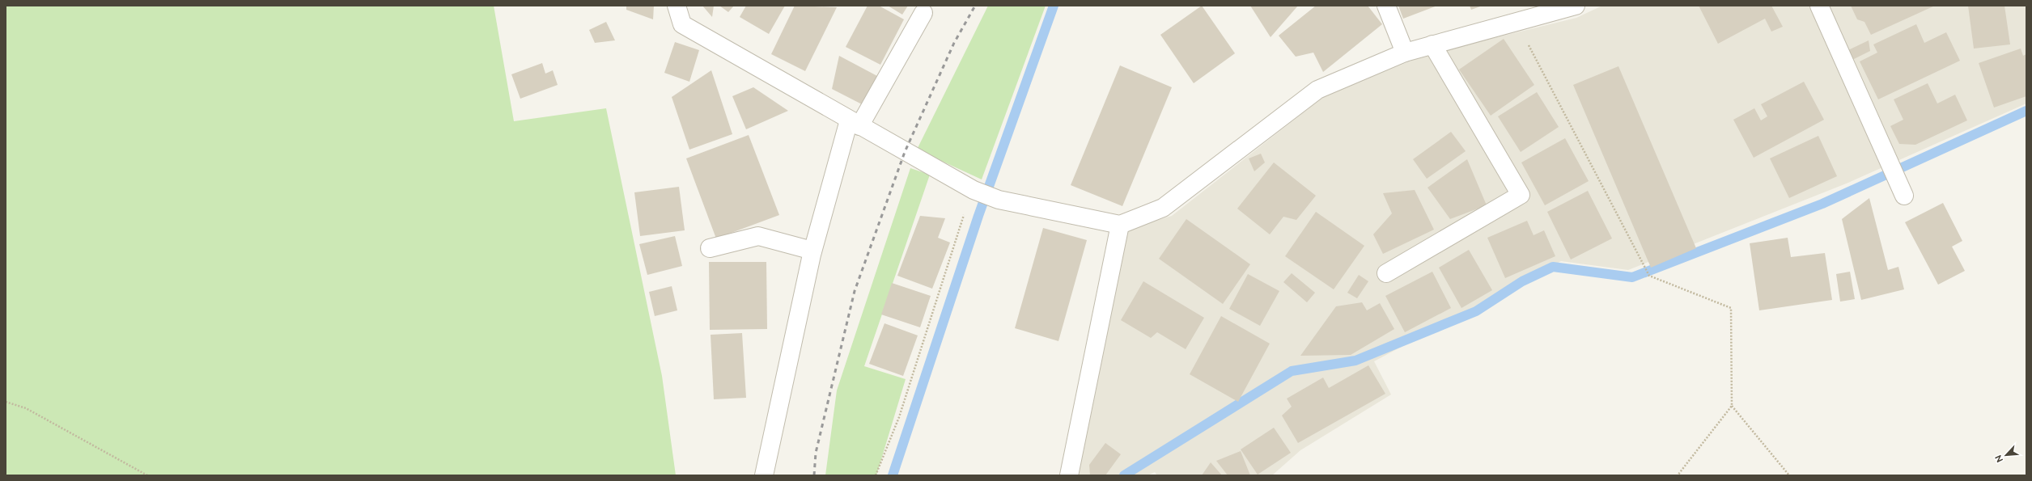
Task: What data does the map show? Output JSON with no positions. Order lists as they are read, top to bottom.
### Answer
{
  "north": "bottom left"
}
